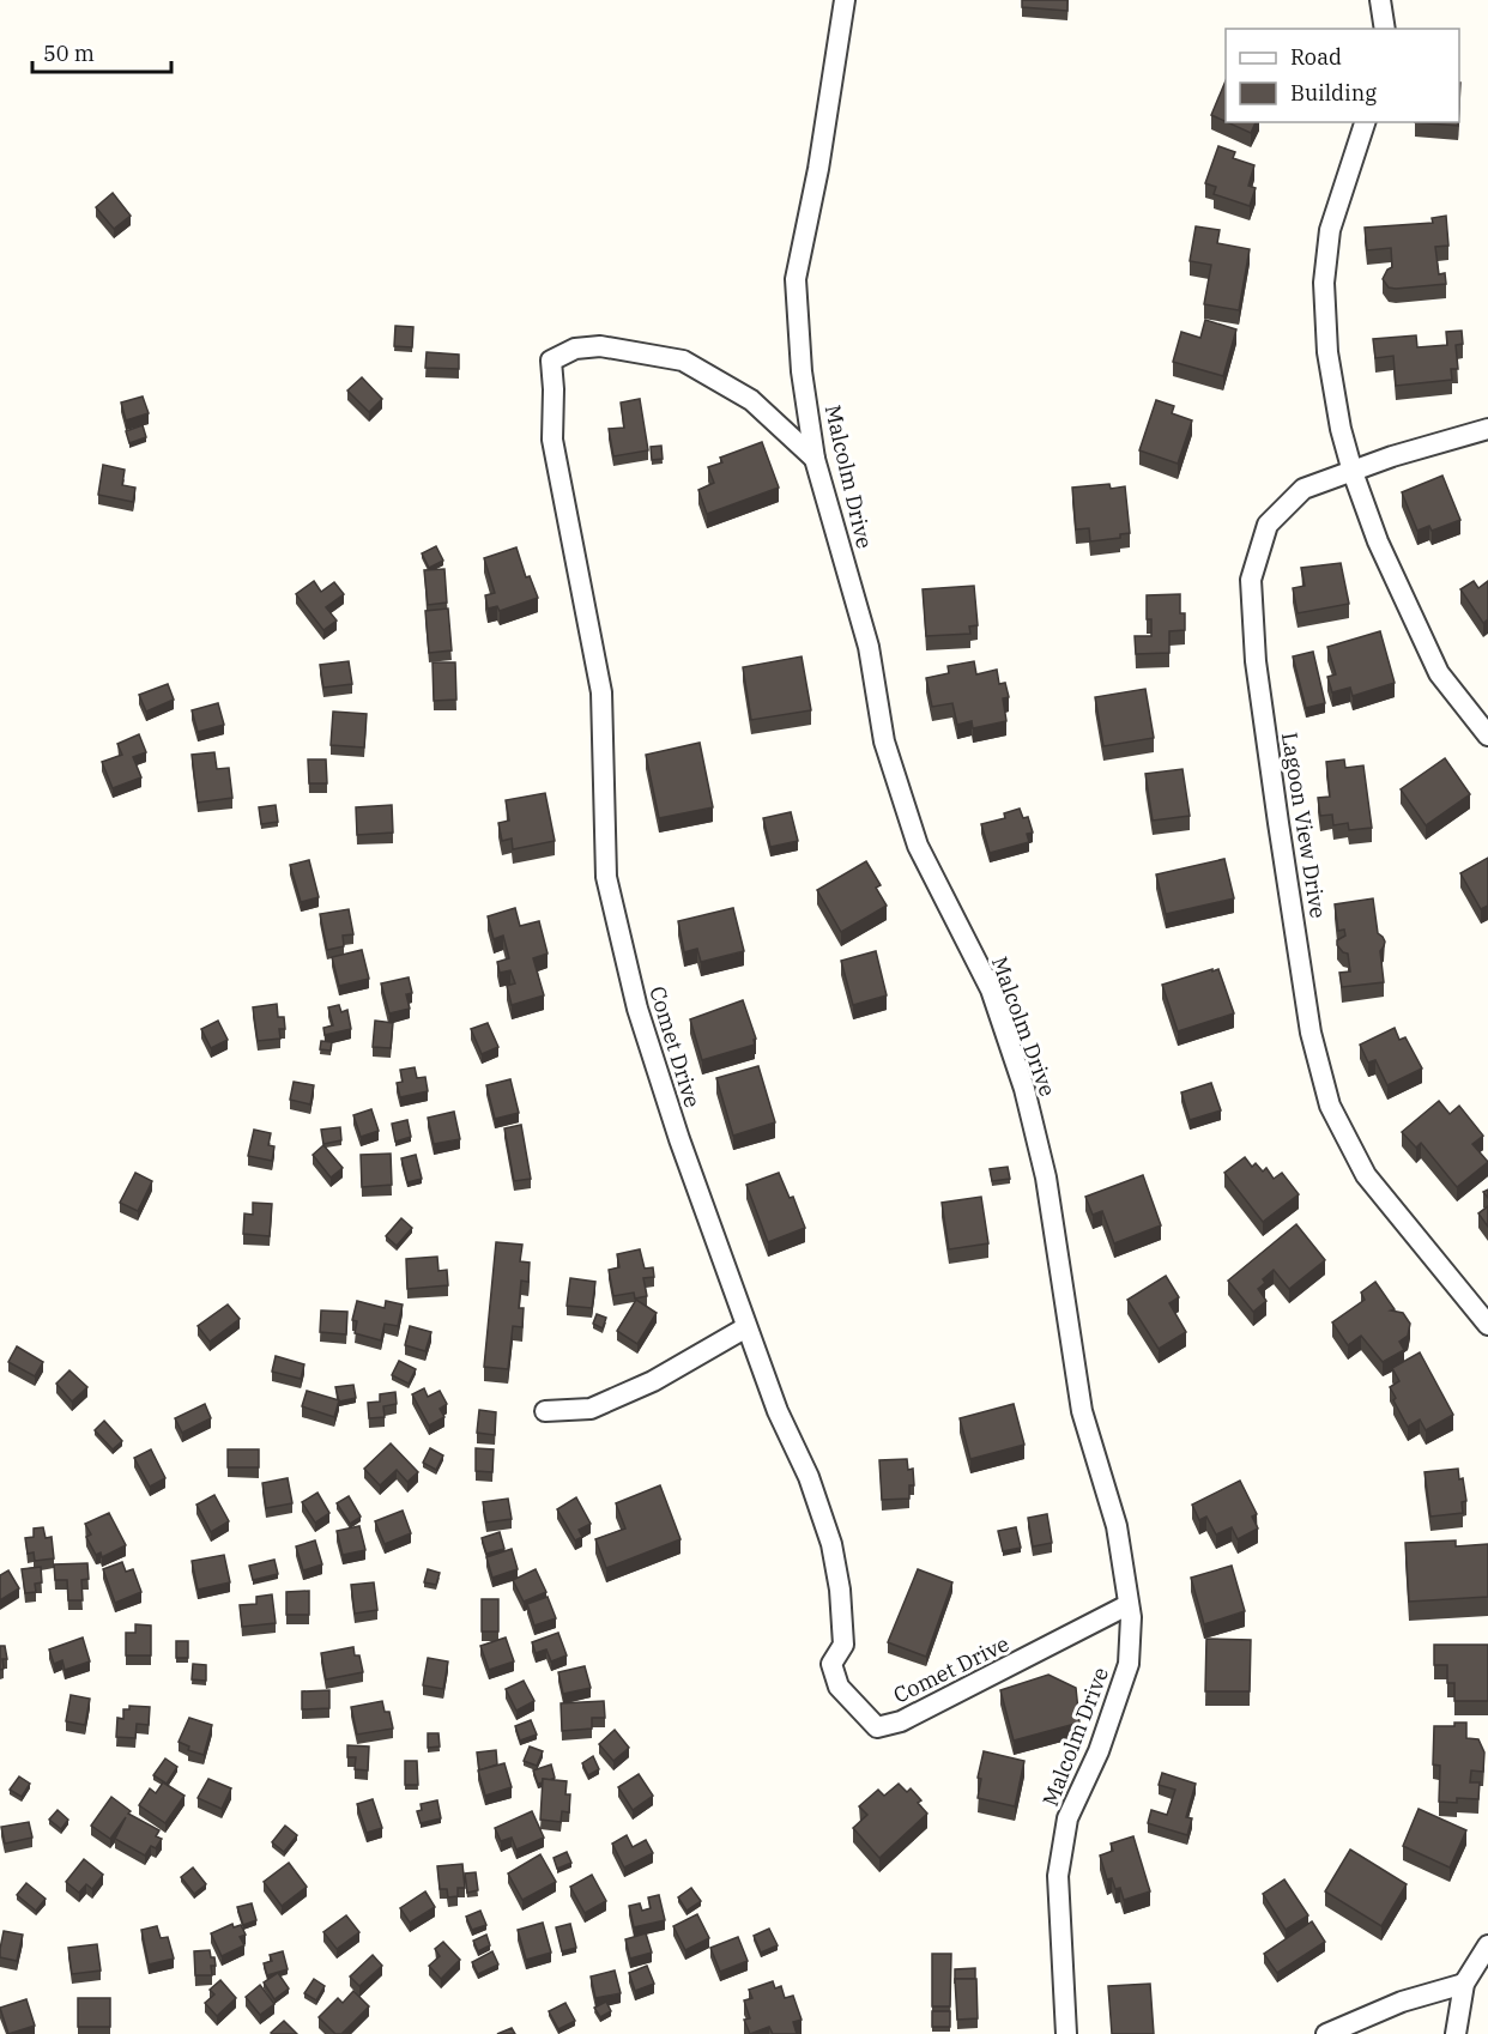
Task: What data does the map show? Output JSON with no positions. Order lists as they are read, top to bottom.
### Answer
{
  "streets": {
    "street": ["Malcolm Drive", "Lagoon View Drive", "Comet Drive"]
  },
  "crossings": [
    ["Malcolm Drive", "Comet Drive"]
  ],
  "legend": ["Road", "Building"],
  "scale_bar": "50 m"
}
